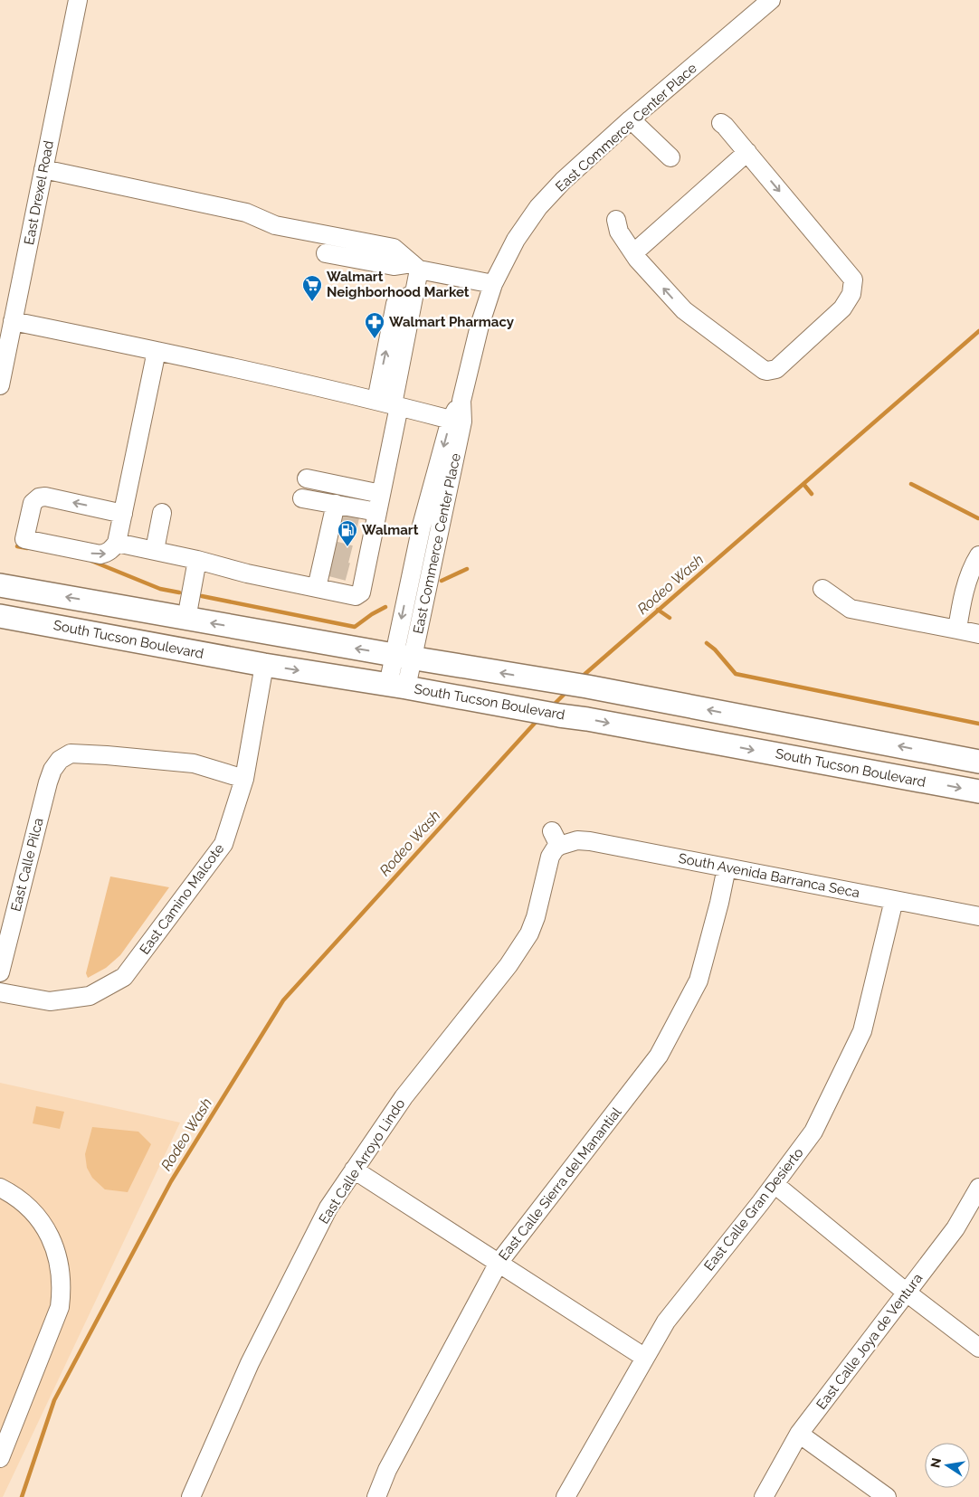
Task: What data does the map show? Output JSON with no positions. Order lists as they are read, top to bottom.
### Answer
{
  "streets": {
    "main road": ["South Tucson Boulevard"],
    "street": [
      "East Commerce Center Place",
      "East Drexel Road",
      "East Calle Pilca",
      "South Avenida Barranca Seca",
      "East Camino Malcote",
      "East Calle Arroyo Lindo",
      "East Calle Sierra del Manantial",
      "East Calle Gran Desierto",
      "East Calle Joya de Ventura"
    ]
  },
  "crossings": [
    ["East Commerce Center Place", "South Tucson Boulevard"],
    ["South Tucson Boulevard", "East Camino Malcote"],
    ["East Calle Pilca", "East Camino Malcote"],
    ["South Avenida Barranca Seca", "East Calle Arroyo Lindo"],
    ["South Avenida Barranca Seca", "East Calle Sierra del Manantial"],
    ["South Avenida Barranca Seca", "East Calle Gran Desierto"]
  ],
  "water": ["Rodeo Wash"],
  "places": {
    "supermarket": ["Walmart Neighborhood Market"],
    "pharmacy": ["Walmart Pharmacy"],
    "fuel station": ["Walmart"]
  },
  "north": "left"
}
